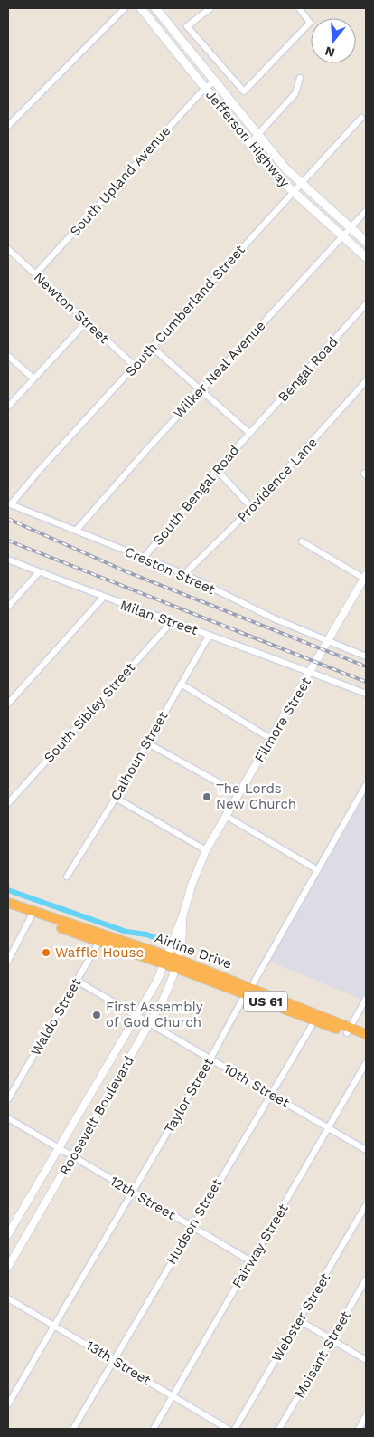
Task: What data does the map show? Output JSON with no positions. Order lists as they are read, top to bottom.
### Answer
{
  "streets": {
    "highway": ["Airline Drive", "US 61"],
    "main road": ["Jefferson Highway"],
    "street": [
      "South Upland Avenue",
      "Newton Street",
      "South Cumberland Street",
      "Wilker Neal Avenue",
      "Bengal Road",
      "Providence Lane",
      "South Bengal Road",
      "Creston Street",
      "Milan Street",
      "South Sibley Street",
      "Filmore Street",
      "Calhoun Street",
      "Waldo Street",
      "10th Street",
      "Taylor Street",
      "Roosevelt Boulevard",
      "12th Street",
      "Hudson Street",
      "Fairway Street",
      "Webster Street",
      "Moisant Street",
      "13th Street"
    ]
  },
  "crossings": [
    ["Jefferson Highway", "South Upland Avenue"],
    ["Jefferson Highway", "South Cumberland Street"],
    ["Jefferson Highway", "Wilker Neal Avenue"],
    ["South Upland Avenue", "Newton Street"],
    ["Newton Street", "South Cumberland Street"],
    ["South Cumberland Street", "Creston Street"],
    ["Wilker Neal Avenue", "Creston Street"],
    ["Bengal Road", "South Bengal Road"],
    ["Providence Lane", "Creston Street"],
    ["South Bengal Road", "Creston Street"],
    ["Creston Street", "Filmore Street"],
    ["Milan Street", "South Sibley Street"],
    ["Milan Street", "Filmore Street"],
    ["Milan Street", "Calhoun Street"],
    ["Filmore Street", "Airline Drive"],
    ["Filmore Street", "Roosevelt Boulevard"],
    ["Airline Drive", "Waldo Street"],
    ["Airline Drive", "Taylor Street"],
    ["Airline Drive", "Roosevelt Boulevard"],
    ["Airline Drive", "Hudson Street"],
    ["Waldo Street", "10th Street"],
    ["10th Street", "Taylor Street"],
    ["10th Street", "Roosevelt Boulevard"],
    ["10th Street", "Hudson Street"],
    ["10th Street", "Fairway Street"],
    ["Taylor Street", "12th Street"],
    ["Taylor Street", "13th Street"],
    ["Roosevelt Boulevard", "12th Street"],
    ["12th Street", "Hudson Street"],
    ["12th Street", "Fairway Street"],
    ["Hudson Street", "13th Street"],
    ["Fairway Street", "13th Street"]
  ],
  "places": ["The Lords New Church", "Waffle House", "First Assembly of God Church"],
  "north": "bottom"
}
